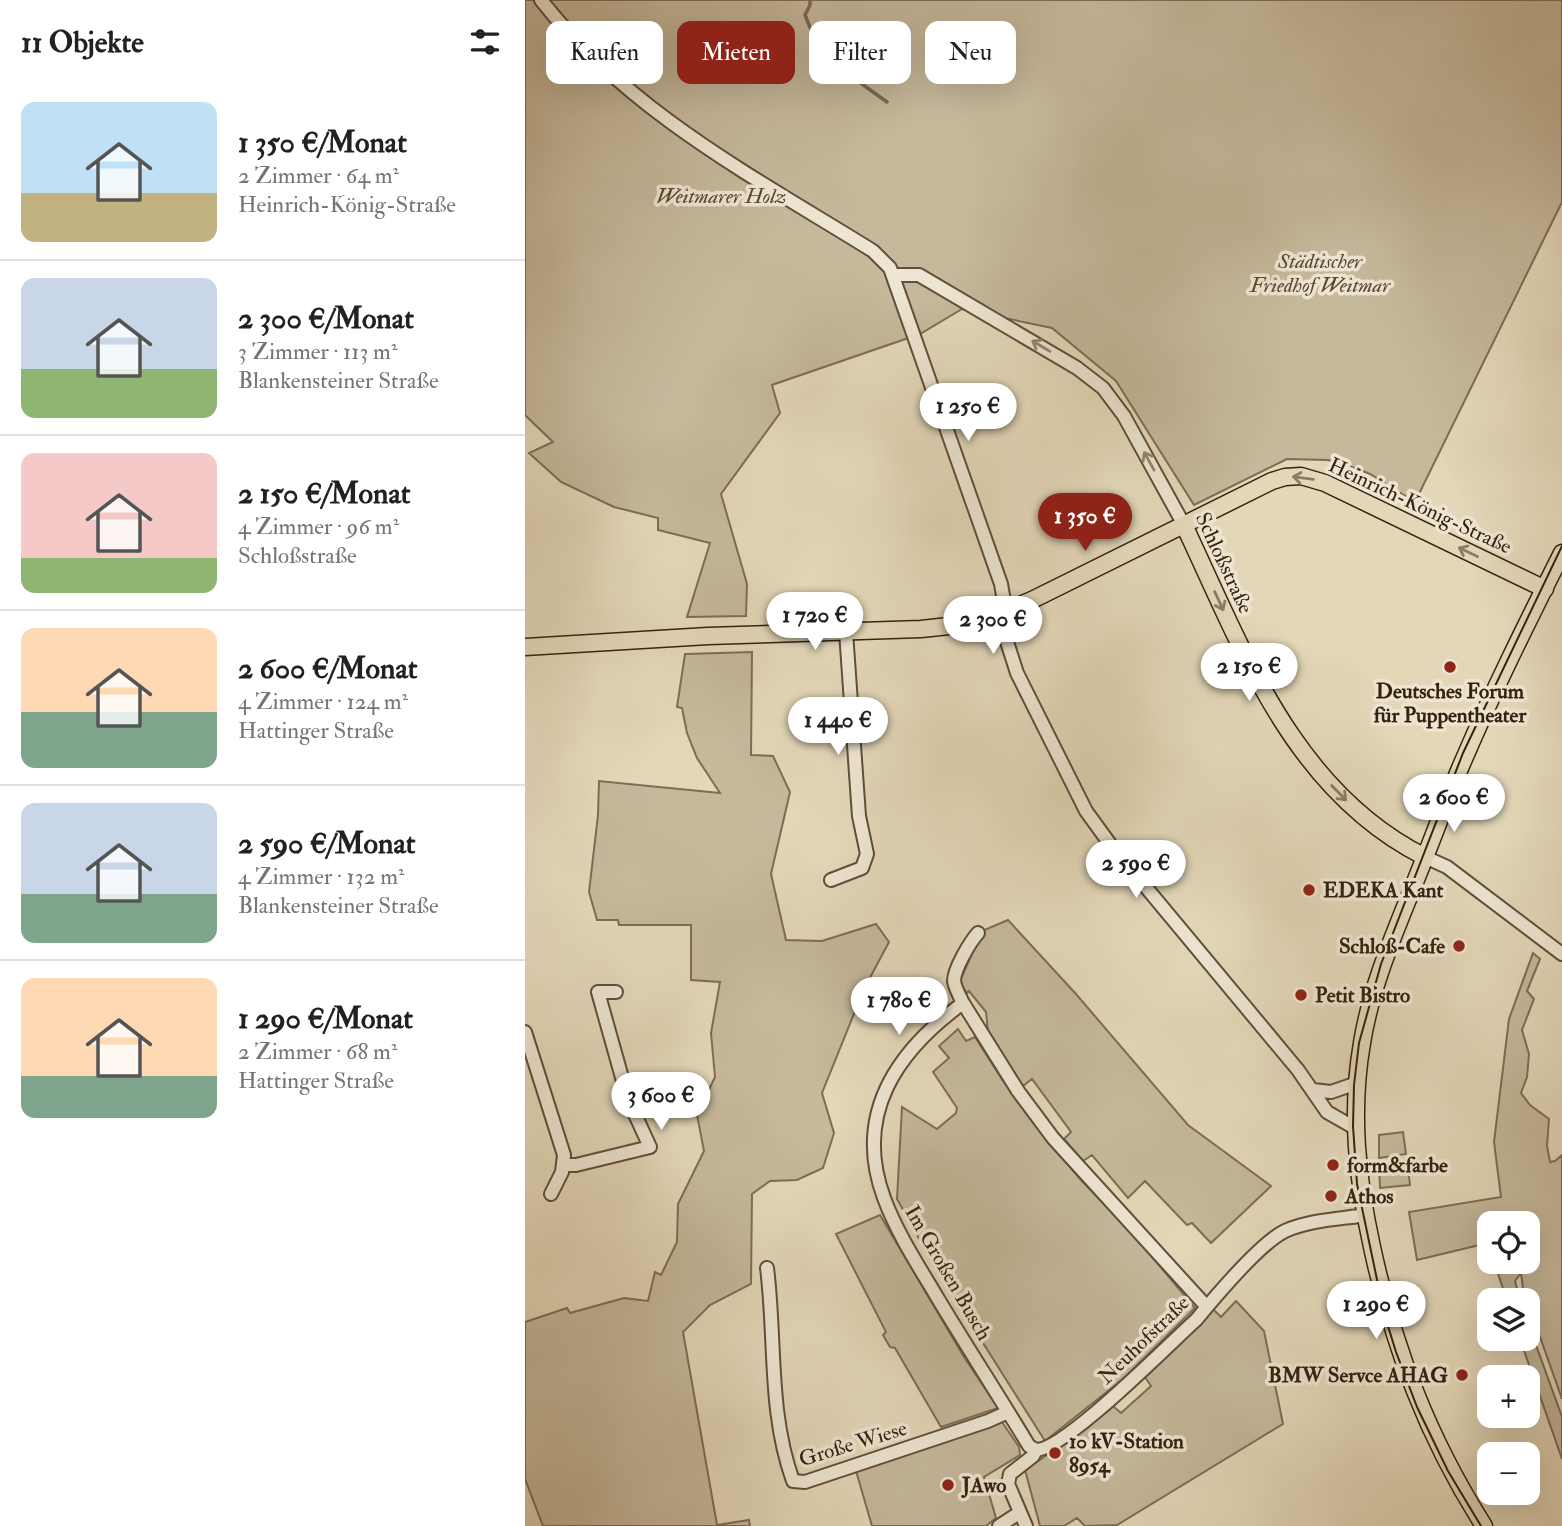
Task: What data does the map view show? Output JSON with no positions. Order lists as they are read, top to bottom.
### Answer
{
  "streets": {
    "main road": ["Heinrich-König-Straße", "Schloßstraße"],
    "street": ["Im Großen Busch", "Neuhofstraße", "Große Wiese"]
  },
  "crossings": [
    ["Heinrich-König-Straße", "Schloßstraße"],
    ["Im Großen Busch", "Neuhofstraße"],
    ["Im Großen Busch", "Große Wiese"]
  ],
  "parks": ["Weitmarer Holz", "Städtischer Friedhof Weitmar"],
  "places": [
    "Deutsches Forum für Puppentheater",
    "EDEKA Kant",
    "Schloß-Cafe",
    "Petit Bistro",
    "form&farbe",
    "Athos",
    "BMW Servce AHAG",
    "10 kV-Station 8954",
    "JAwo"
  ],
  "page": {
    "heading": "11 Objekte",
    "chip": [
      "Kaufen",
      "Mieten",
      "Filter",
      "Neu"
    ],
    "list": [
      {
        "name": "1 350 €/Monat",
        "note": "2 Zimmer · 64 m² · Heinrich-König-Straße"
      },
      {
        "name": "2 300 €/Monat",
        "note": "3 Zimmer · 113 m² · Blankensteiner Straße"
      },
      {
        "name": "2 150 €/Monat",
        "note": "4 Zimmer · 96 m² · Schloßstraße"
      },
      {
        "name": "2 600 €/Monat",
        "note": "4 Zimmer · 124 m² · Hattinger Straße"
      },
      {
        "name": "2 590 €/Monat",
        "note": "4 Zimmer · 132 m² · Blankensteiner Straße"
      },
      {
        "name": "1 290 €/Monat",
        "note": "2 Zimmer · 68 m² · Hattinger Straße"
      }
    ],
    "price": [
      "1 250 €",
      "1 350 €",
      "1 720 €",
      "2 300 €",
      "2 150 €",
      "1 440 €",
      "2 600 €",
      "2 590 €",
      "1 780 €",
      "3 600 €",
      "1 290 €"
    ],
    "map_buttons": ["+", "−"]
  }
}
